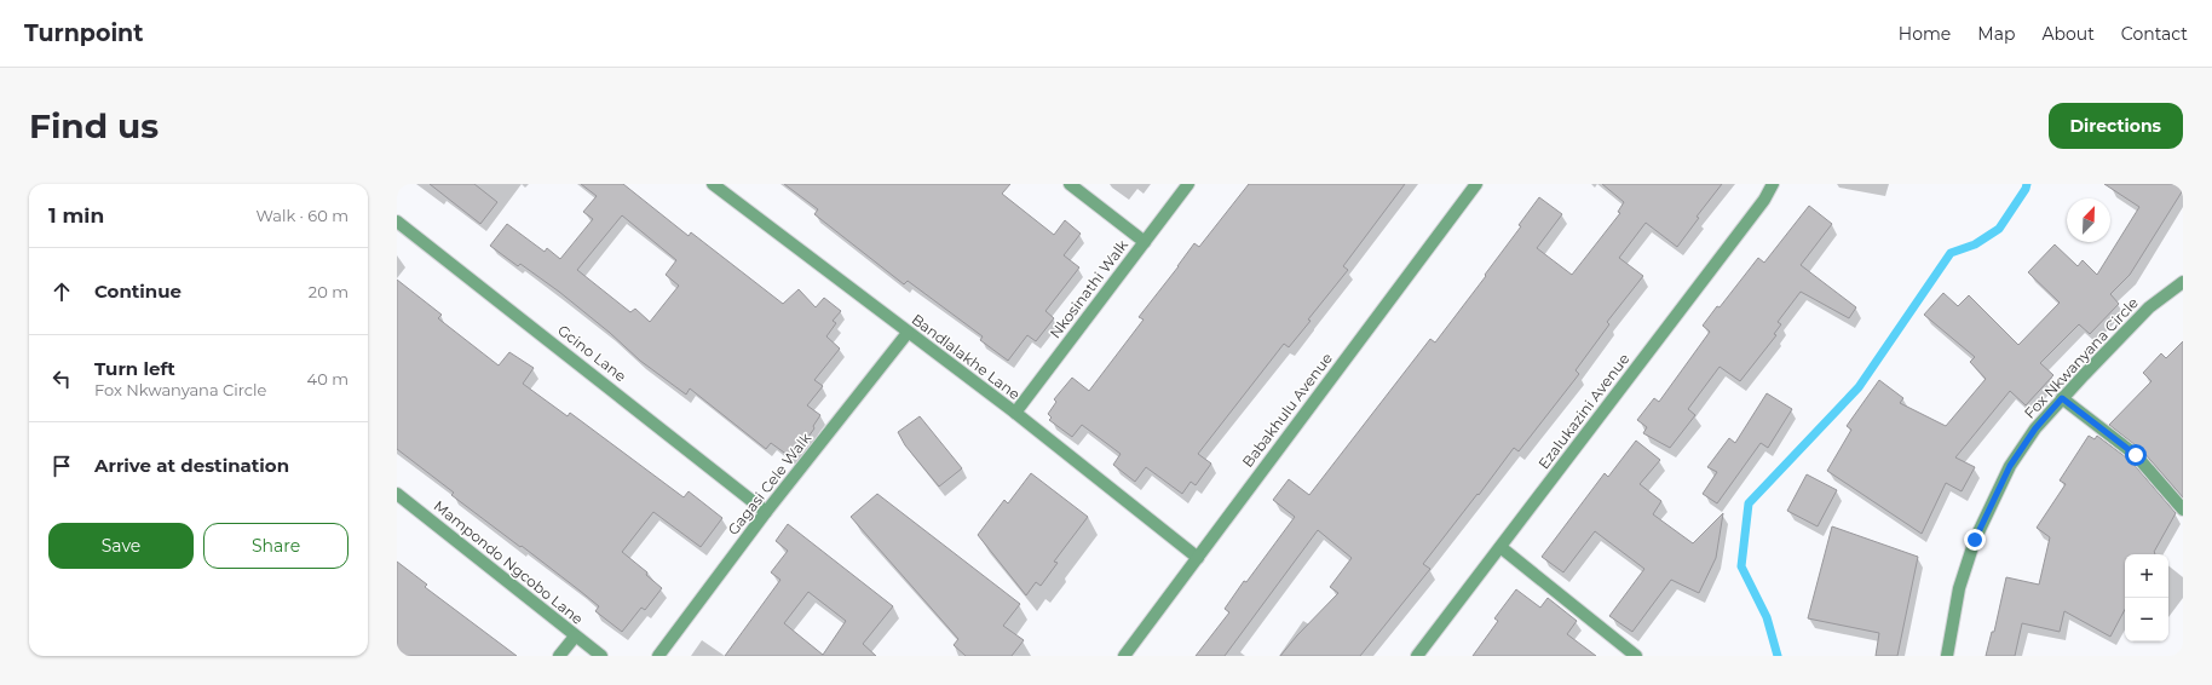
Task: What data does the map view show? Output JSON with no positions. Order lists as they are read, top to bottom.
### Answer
{
  "streets": {
    "street": [
      "Nkosinathi Walk",
      "Gcino Lane",
      "Bandlalakhe Lane",
      "Fox Nkwanyana Circle",
      "Babakhulu Avenue",
      "Ezalukazini Avenue",
      "Gagasi Cele Walk",
      "Mampondo Ngcobo Lane"
    ]
  },
  "crossings": [
    ["Nkosinathi Walk", "Bandlalakhe Lane"],
    ["Gcino Lane", "Gagasi Cele Walk"],
    ["Bandlalakhe Lane", "Babakhulu Avenue"],
    ["Bandlalakhe Lane", "Gagasi Cele Walk"]
  ],
  "north": "top right",
  "page": {
    "header": "Turnpoint",
    "nav": [
      "Home",
      "Map",
      "About",
      "Contact"
    ],
    "buttons": [
      "Directions",
      ["Save", "Share"]
    ],
    "title": "Find us",
    "heading": ["1 min", "Walk · 60 m"],
    "list": [
      ["Continue", "20 m"],
      ["Turn left", "Fox Nkwanyana Circle", "40 m"],
      "Arrive at destination"
    ],
    "map_buttons": ["+", "−"]
  }
}
